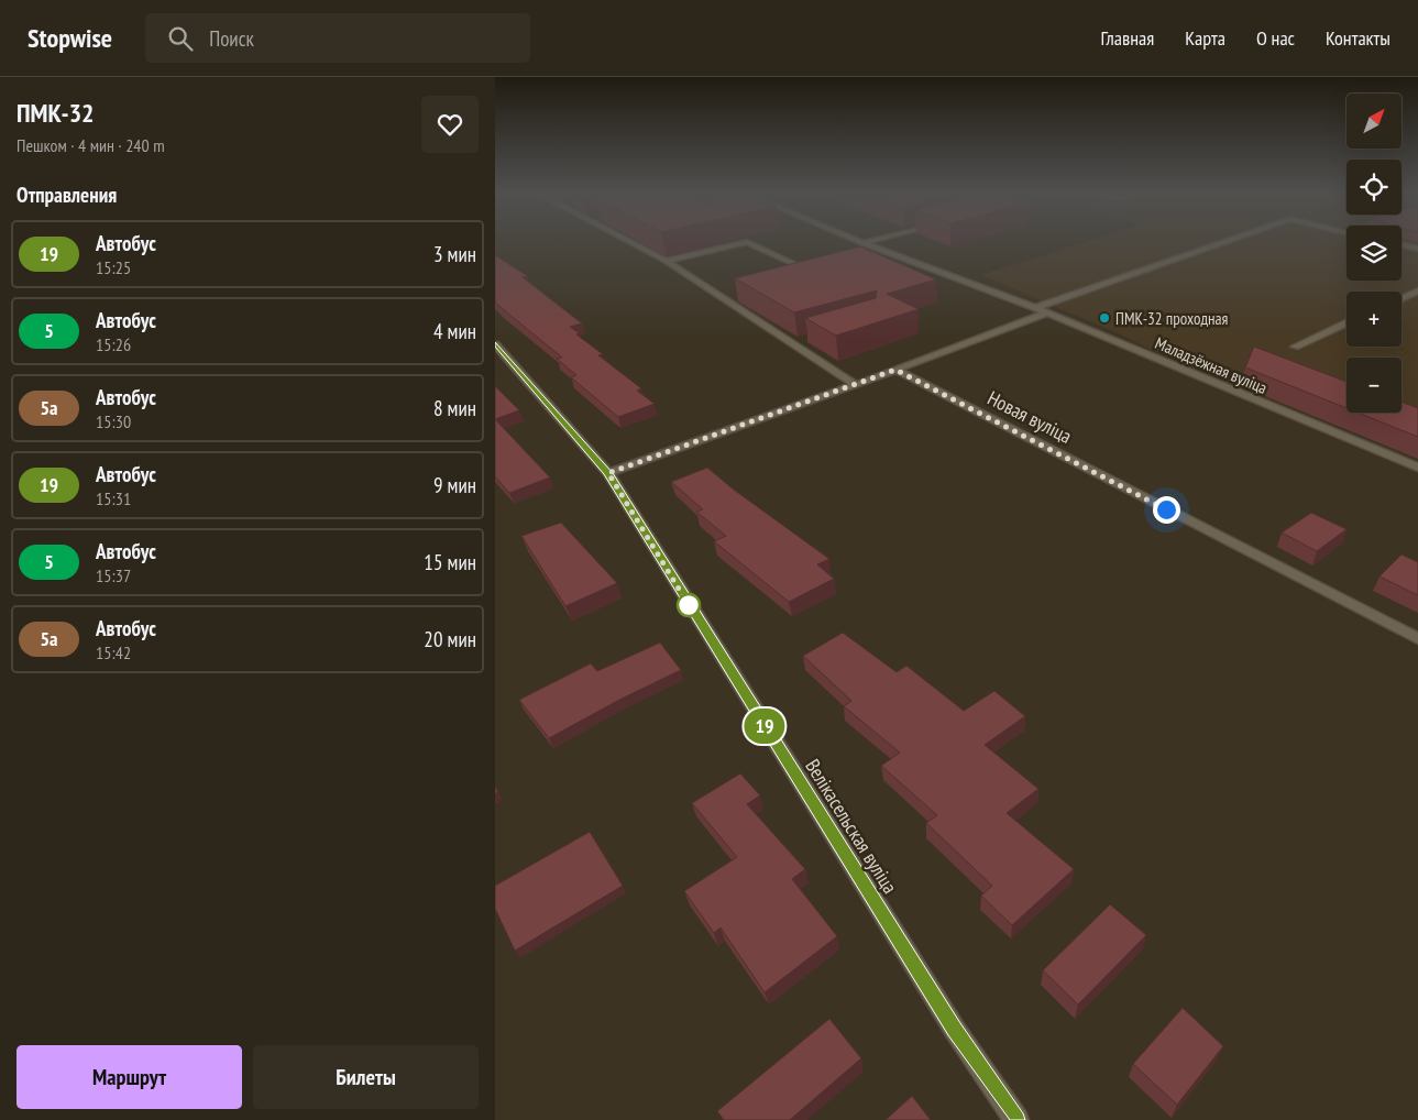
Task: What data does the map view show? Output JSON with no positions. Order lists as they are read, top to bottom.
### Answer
{
  "streets": {
    "street": ["Маладзёжная вуліца", "Новая вуліца", "Велікасельская вуліца"]
  },
  "places": ["ПМК-32 проходная"],
  "lines": ["bus line 19"],
  "north": "top right",
  "page": {
    "header": "Stopwise",
    "search": "Поиск",
    "nav": [
      "Главная",
      "Карта",
      "О нас",
      "Контакты"
    ],
    "heading": [
      ["ПМК-32", "Пешком · 4 мин · 240 m"],
      "Отправления"
    ],
    "on_map": "19",
    "map_buttons": ["+", "−"],
    "list": [
      {
        "mark": "19",
        "name": "Автобус",
        "note": "15:25",
        "value": "3 мин"
      },
      {
        "mark": "5",
        "name": "Автобус",
        "note": "15:26",
        "value": "4 мин"
      },
      {
        "mark": "5а",
        "name": "Автобус",
        "note": "15:30",
        "value": "8 мин"
      },
      {
        "mark": "19",
        "name": "Автобус",
        "note": "15:31",
        "value": "9 мин"
      },
      {
        "mark": "5",
        "name": "Автобус",
        "note": "15:37",
        "value": "15 мин"
      },
      {
        "mark": "5а",
        "name": "Автобус",
        "note": "15:42",
        "value": "20 мин"
      }
    ],
    "buttons": ["Маршрут", "Билеты"]
  }
}
